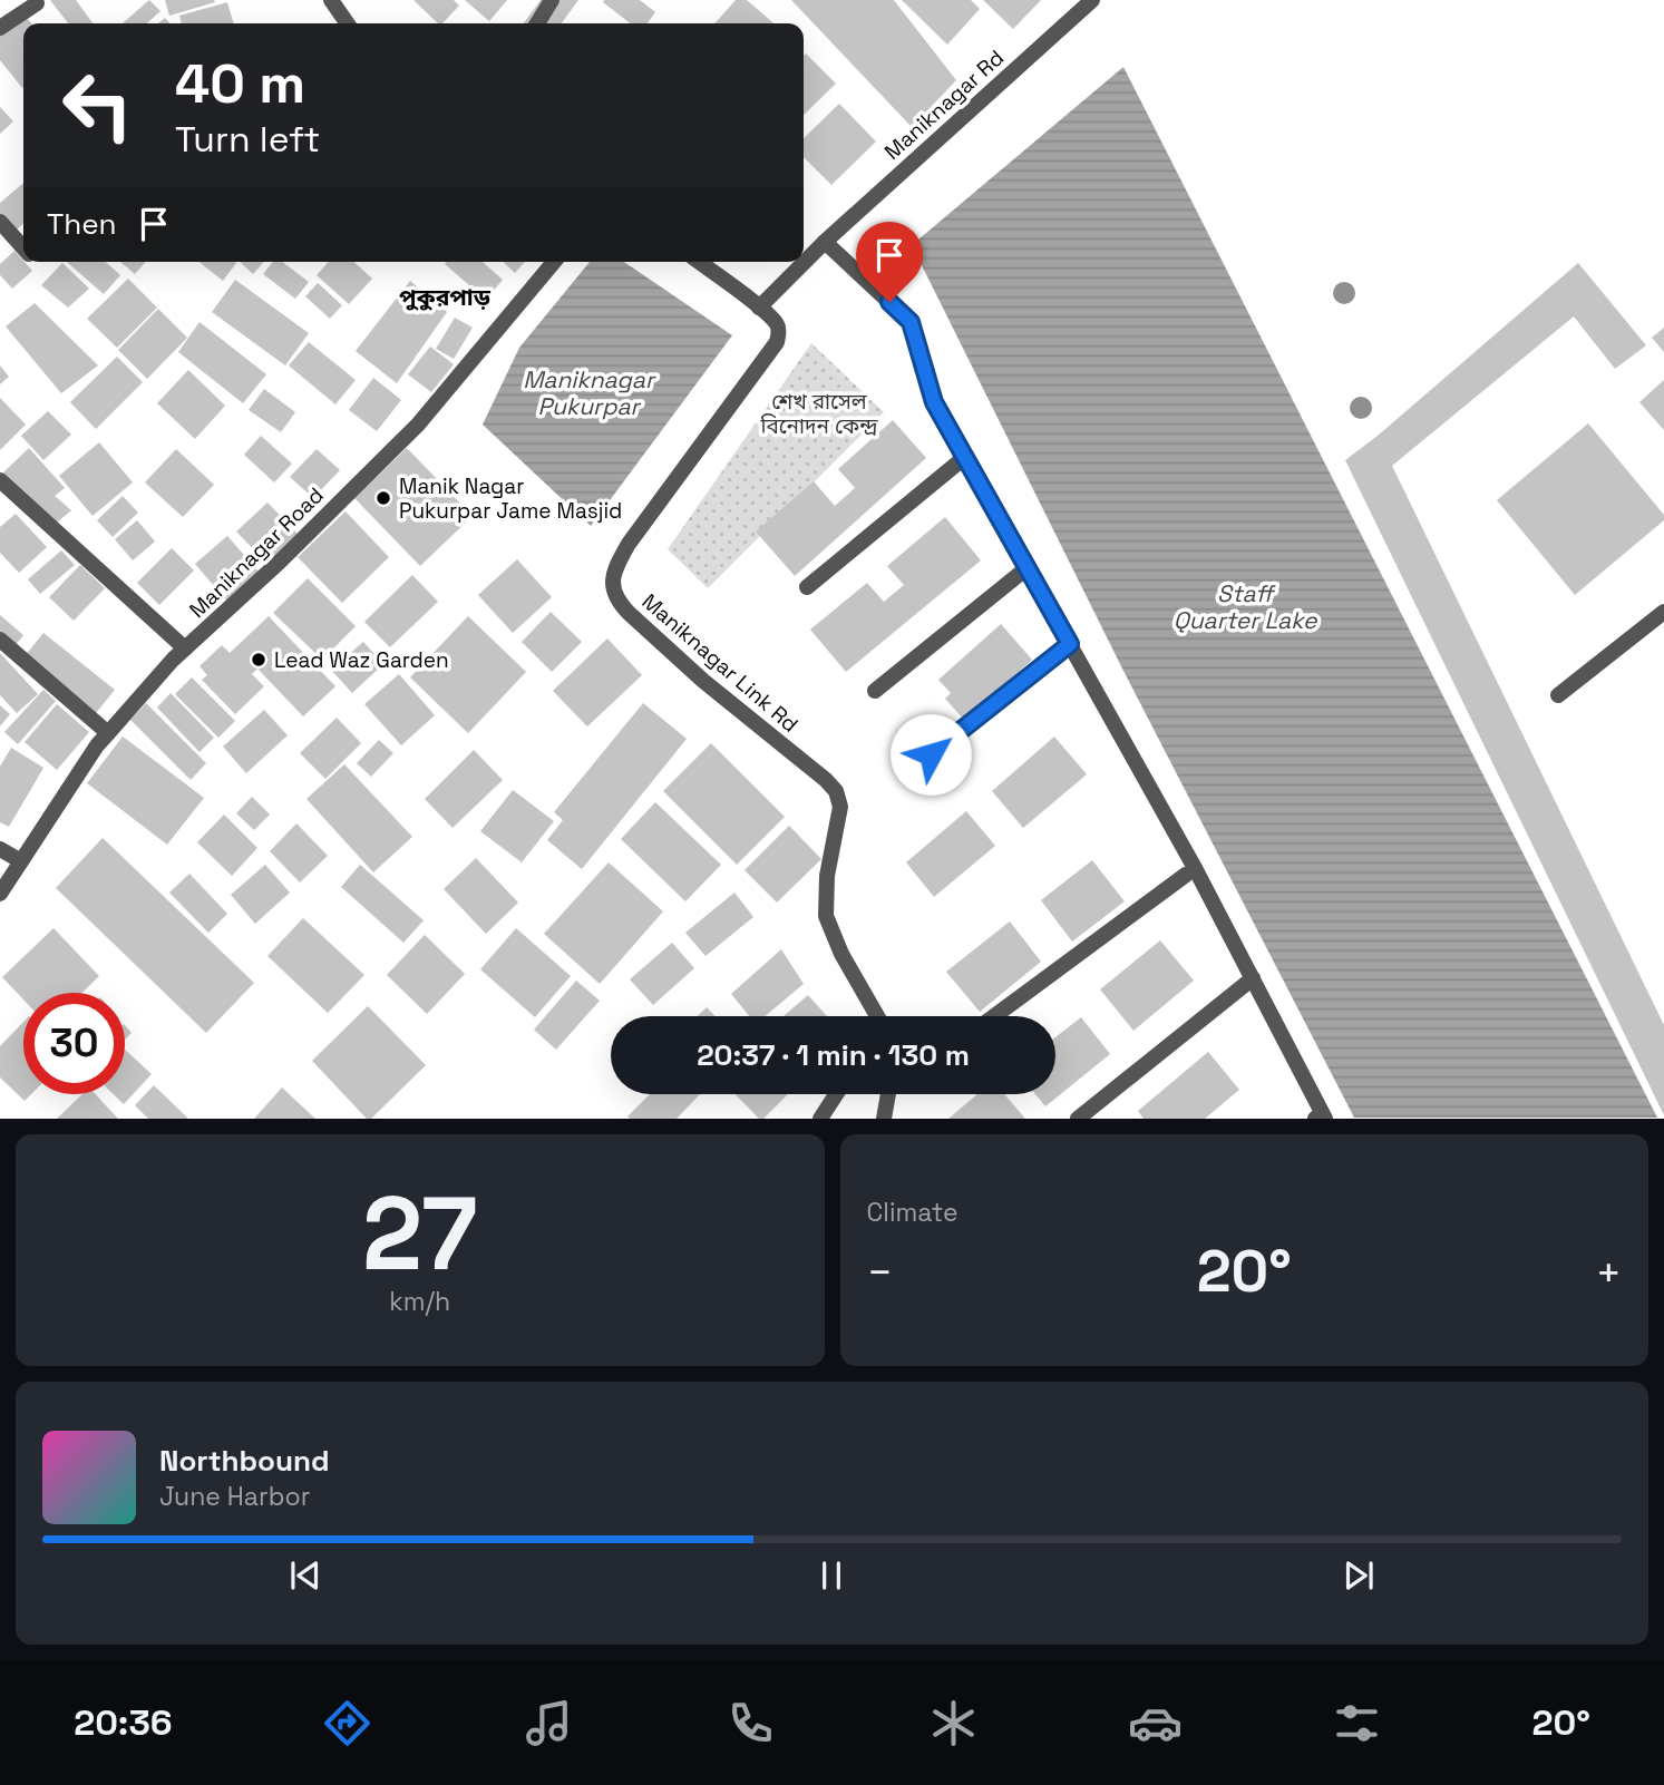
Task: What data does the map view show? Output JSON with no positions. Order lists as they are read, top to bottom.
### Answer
{
  "streets": {
    "street": ["Maniknagar Rd", "Maniknagar Road", "Maniknagar Link Rd"]
  },
  "crossings": [
    ["Maniknagar Rd", "Maniknagar Link Rd"]
  ],
  "districts": ["পুকুরপাড়"],
  "water": ["Maniknagar Pukurpar", "Staff Quarter Lake"],
  "parks": ["শেখ রাসেল বিনোদন কেন্দ্র"],
  "places": ["Manik Nagar Pukurpar Jame Masjid", "Lead Waz Garden"],
  "page": {
    "turn": ["40 m", "Turn left"],
    "then": "Then",
    "limit": "30",
    "trip": "20:37 · 1 min · 130 m",
    "tile": [
      ["27", "km/h"],
      "Climate"
    ],
    "heat": ["−", "20°", "+"],
    "song": ["Northbound", "June Harbor"],
    "tabs": ["20:36", "20°"]
  }
}
